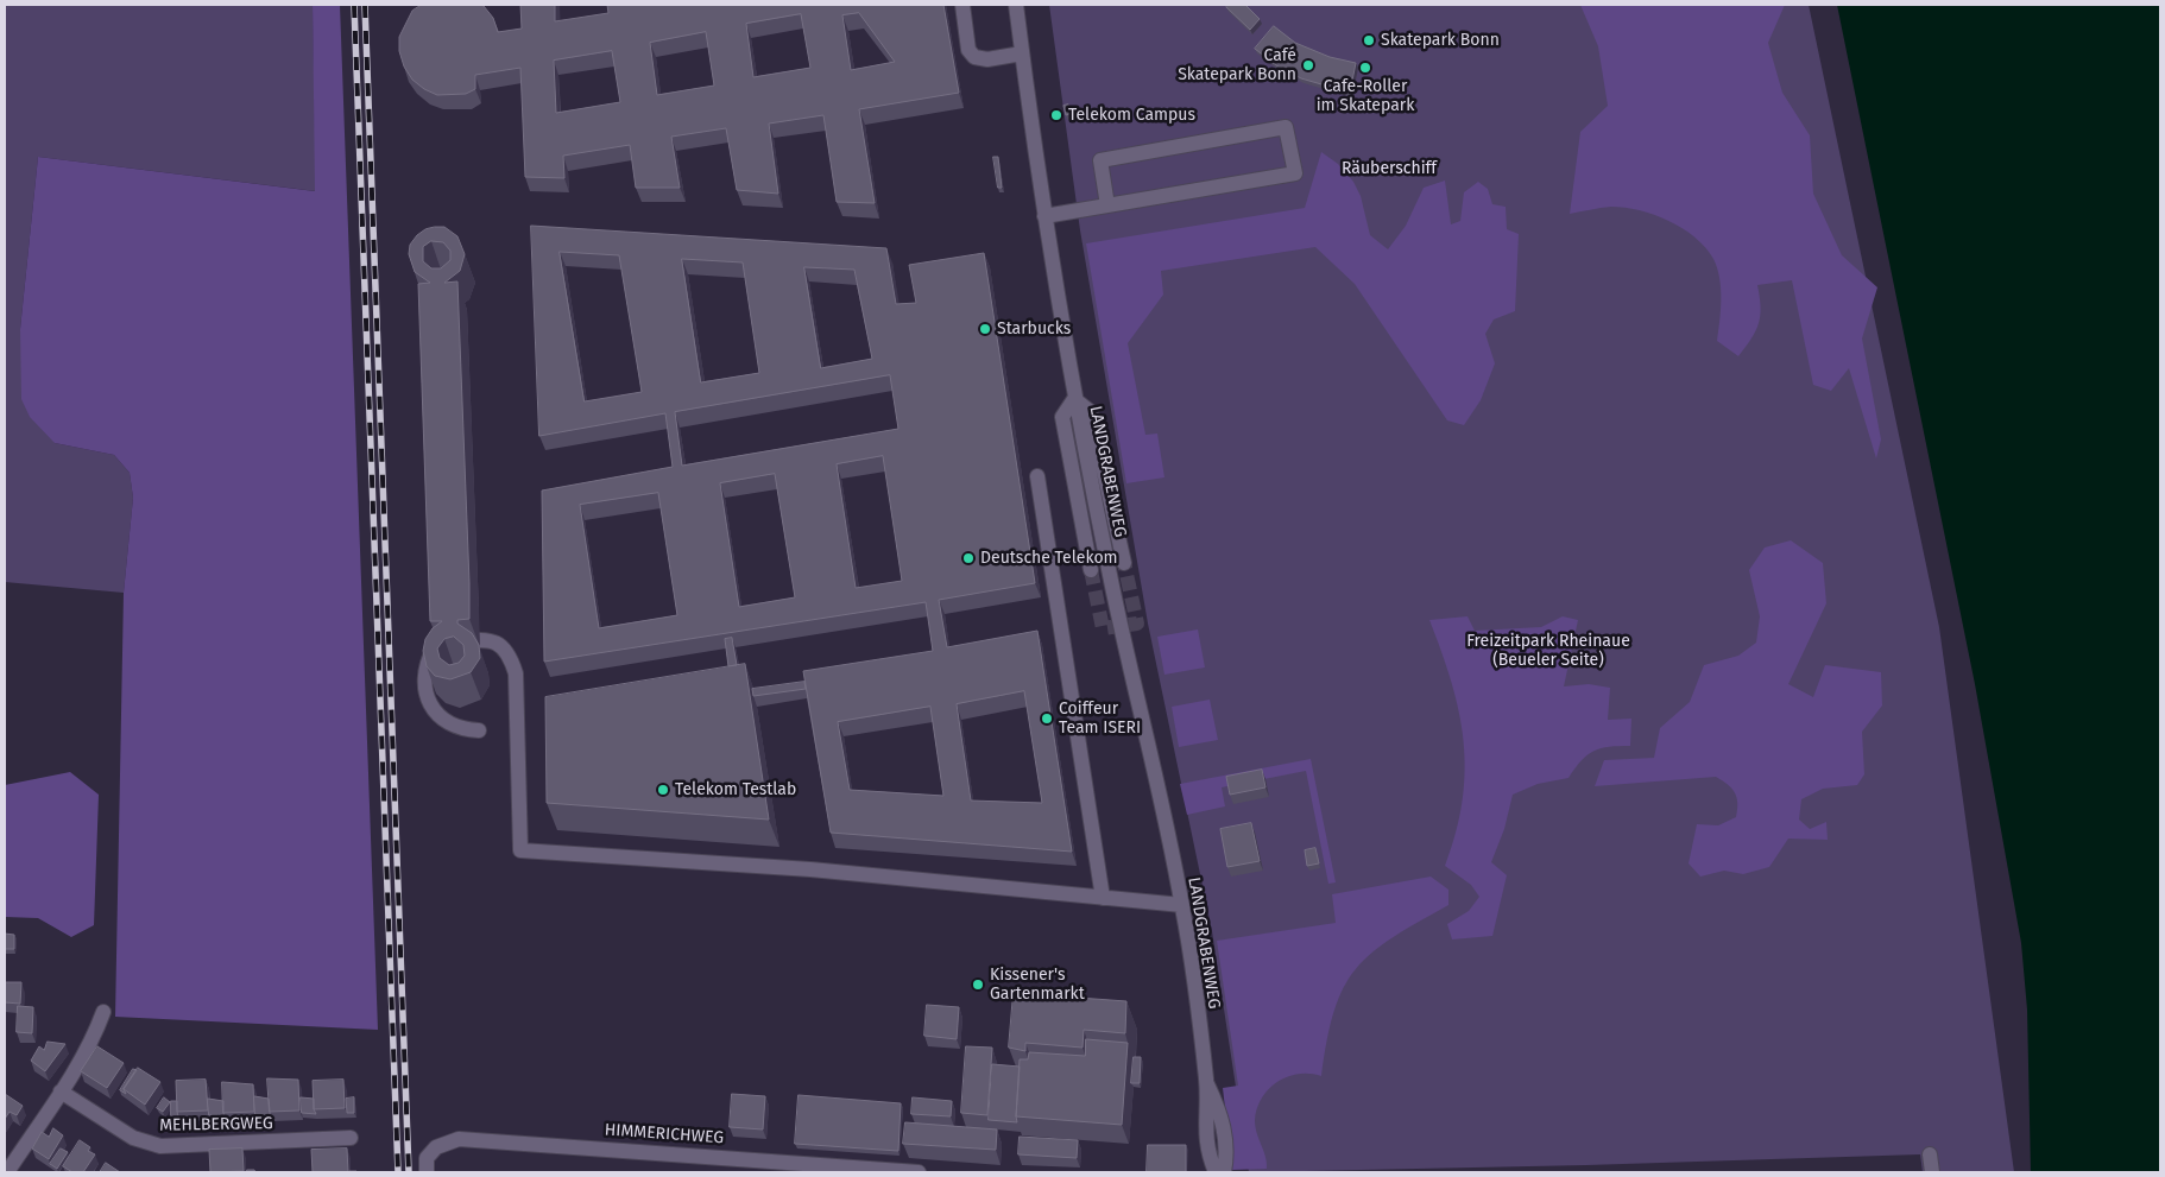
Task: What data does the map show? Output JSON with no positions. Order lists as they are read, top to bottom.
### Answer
{
  "streets": {
    "street": ["LANDGRABENWEG", "MEHLBERGWEG", "HIMMERICHWEG"]
  },
  "parks": ["Räuberschiff", "Freizeitpark Rheinaue (Beueler Seite)"],
  "places": [
    "Skatepark Bonn",
    "Café Skatepark Bonn",
    "Cafe-Roller im Skatepark",
    "Telekom Campus",
    "Starbucks",
    "Deutsche Telekom",
    "Coiffeur Team ISERI",
    "Telekom Testlab",
    "Kissener's Gartenmarkt"
  ]
}
